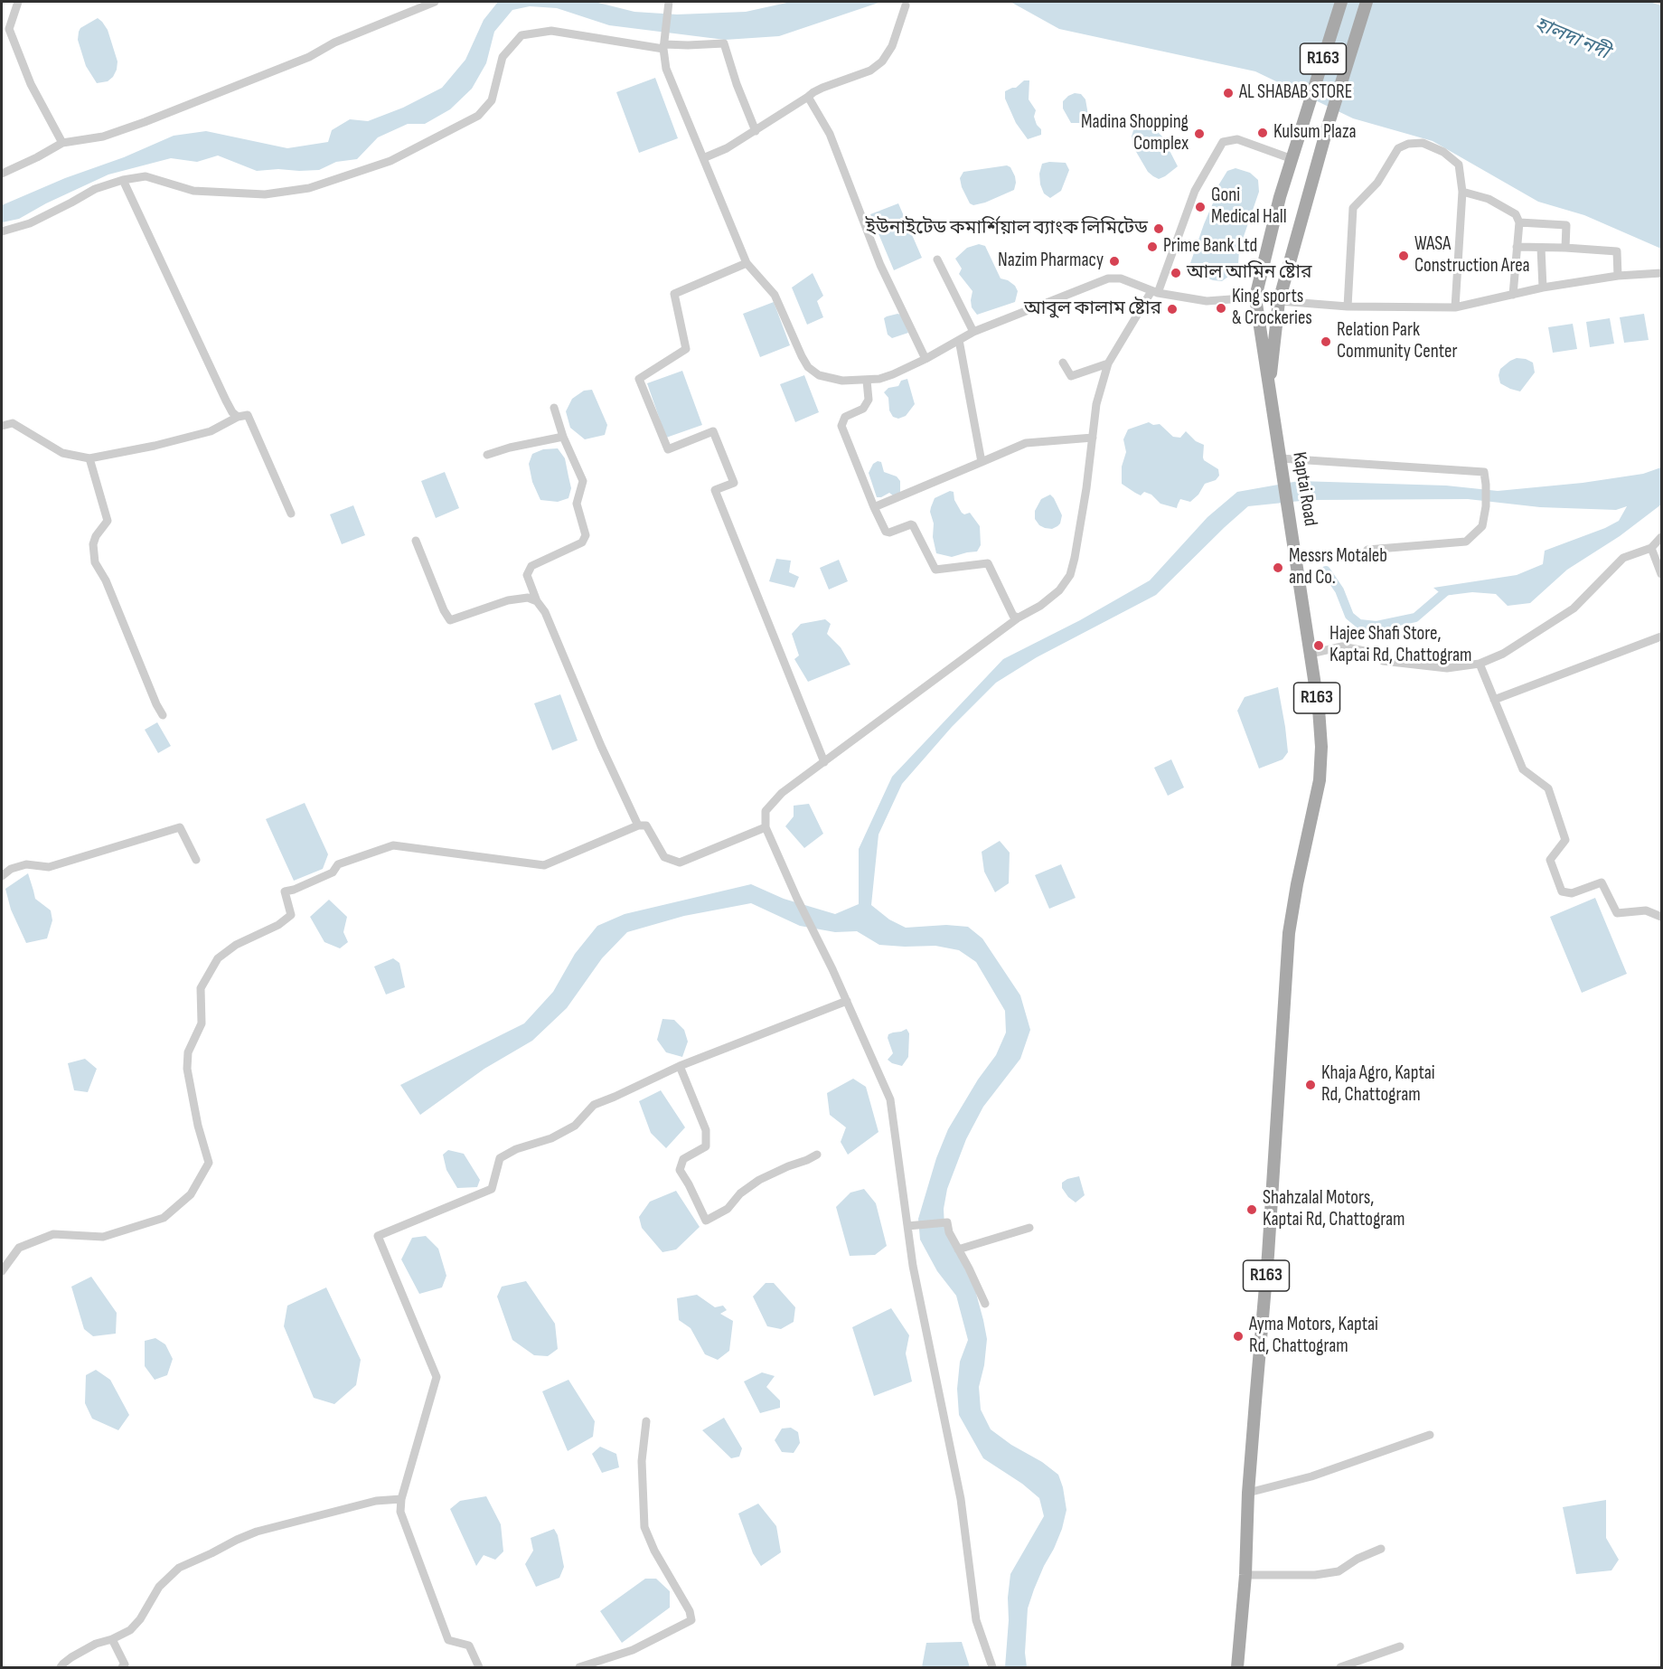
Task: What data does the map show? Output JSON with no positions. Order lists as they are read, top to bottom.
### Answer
{
  "streets": {
    "main road": ["R163", "Kaptai Road"]
  },
  "crossings": [
    ["R163", "Kaptai Road"]
  ],
  "water": ["হালদা নদী"],
  "places": [
    "AL SHABAB STORE",
    "Kulsum Plaza",
    "Madina Shopping Complex",
    "Goni Medical Hall",
    "ইউনাইটেড কমার্শিয়াল ব্যাংক লিমিটেড",
    "Prime Bank Ltd",
    "WASA Construction Area",
    "Nazim Pharmacy",
    "আল আমিন ষ্টোর",
    "King sports & Crockeries",
    "আবুল কালাম ষ্টোর",
    "Relation Park Community Center",
    "Messrs Motaleb and Co.",
    "Hajee Shafi Store, Kaptai Rd, Chattogram",
    "Khaja Agro, Kaptai Rd, Chattogram",
    "Shahzalal Motors, Kaptai Rd, Chattogram",
    "Ayma Motors, Kaptai Rd, Chattogram"
  ]
}
